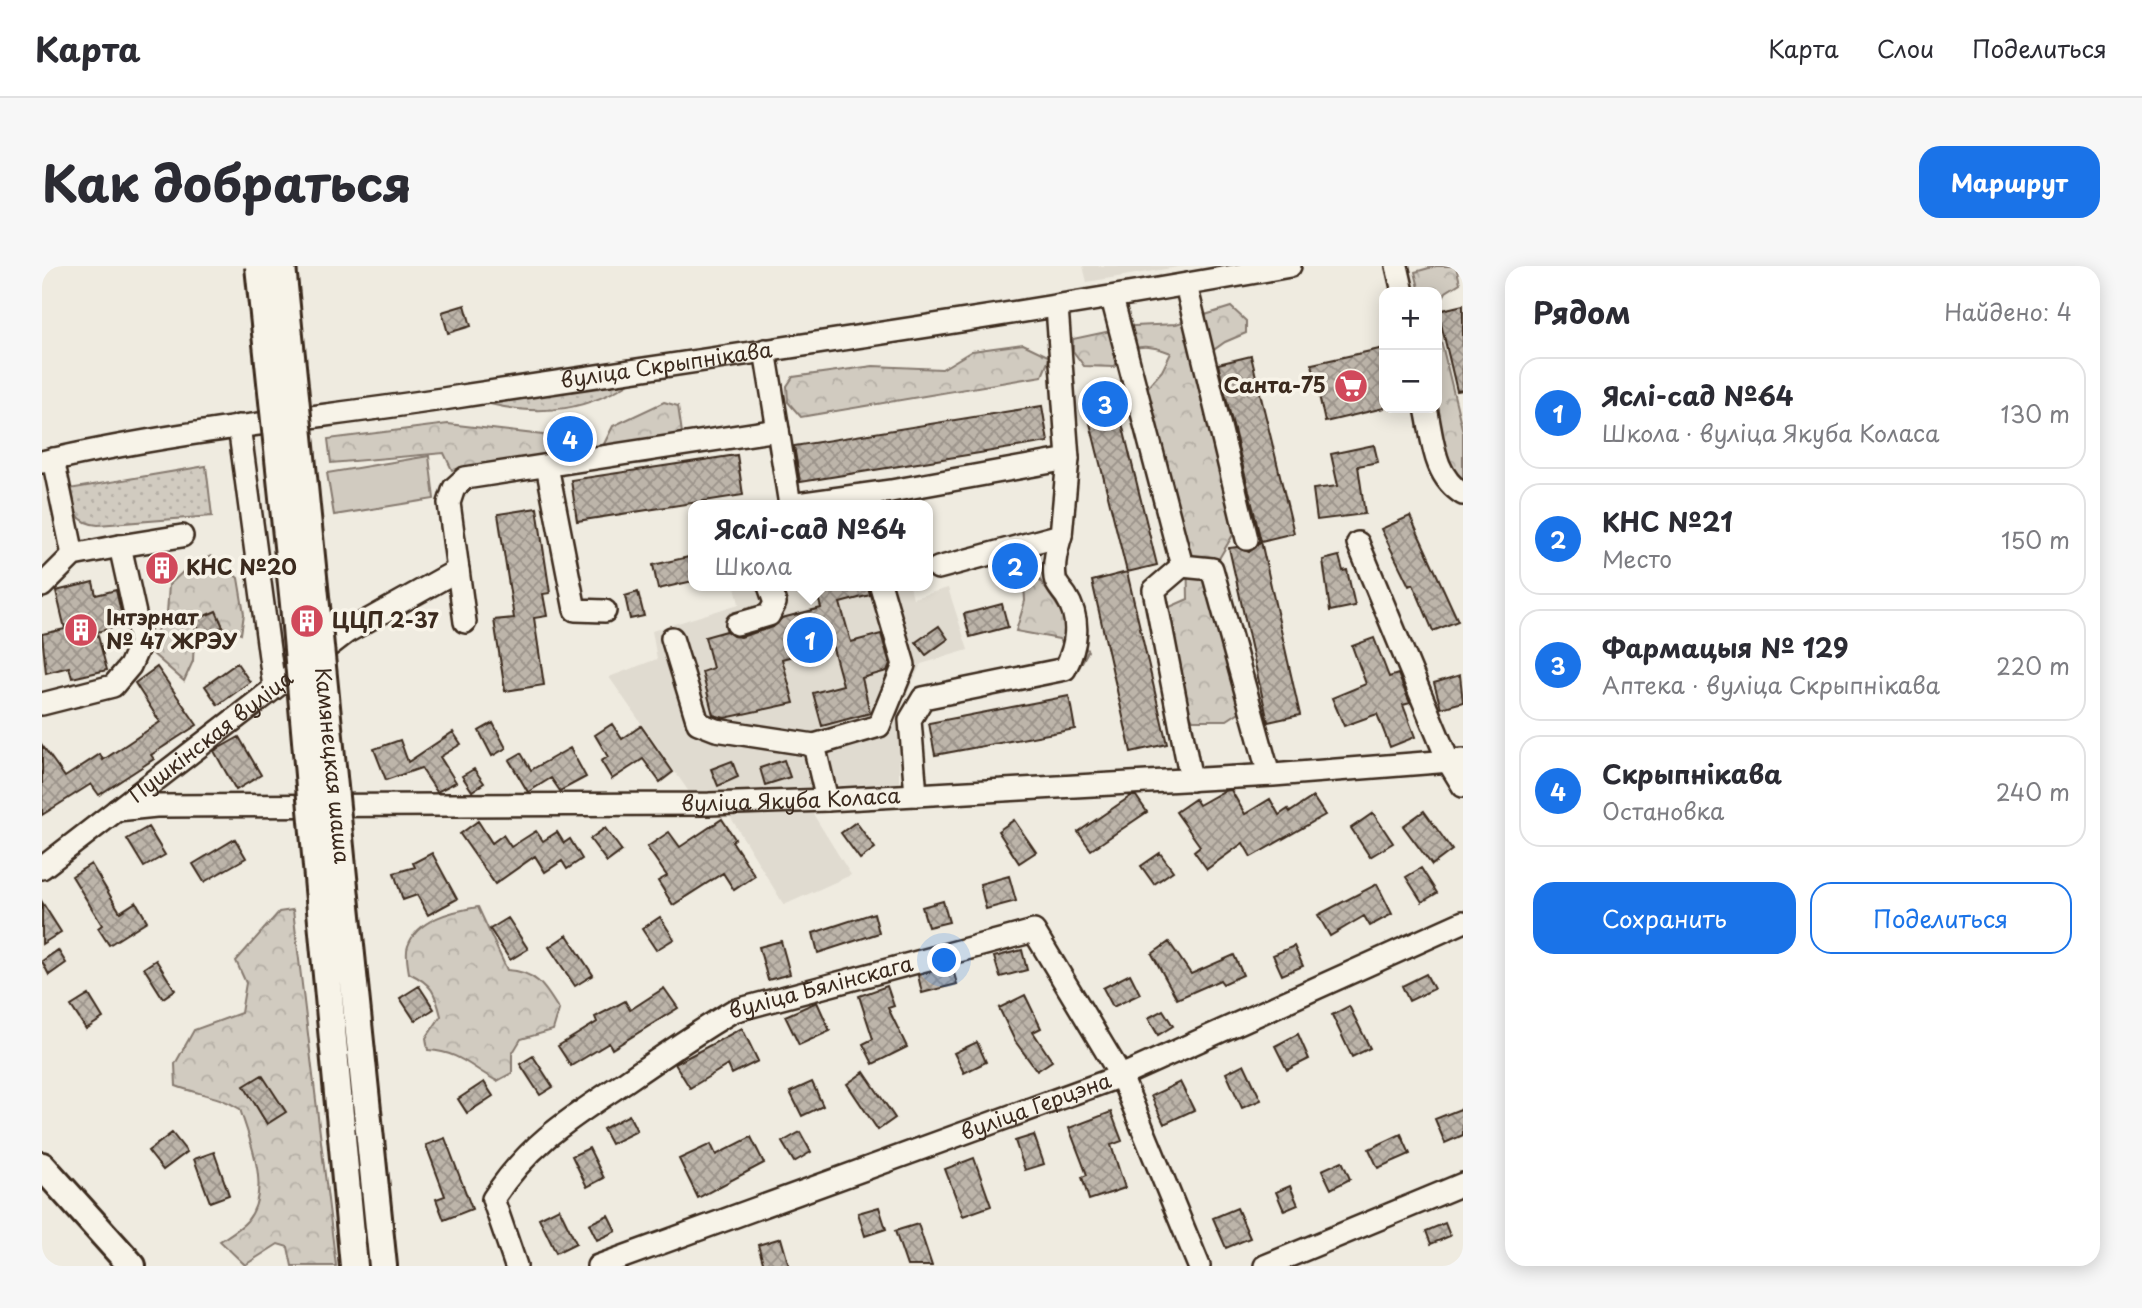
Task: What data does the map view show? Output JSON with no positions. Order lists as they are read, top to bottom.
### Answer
{
  "streets": {
    "main road": ["Камянецкая шаша"],
    "street": [
      "вуліца Скрыпнікава",
      "Пушкінская вуліца",
      "вуліца Якуба Коласа",
      "вуліца Бялінскага",
      "вуліца Герцэна"
    ]
  },
  "crossings": [
    ["Пушкінская вуліца", "вуліца Якуба Коласа"],
    ["вуліца Бялінскага", "вуліца Герцэна"]
  ],
  "places": {
    "supermarket": ["Санта-75"],
    "building": ["КНС №20", "ЦЦП 2-37", "Інтэрнат № 47 ЖРЭУ"]
  },
  "page": {
    "header": "Карта",
    "nav": ["Карта", "Слои", "Поделиться"],
    "title": "Как добраться",
    "buttons": [
      "Маршрут",
      ["Сохранить", "Поделиться"]
    ],
    "heading": ["Рядом", "Найдено: 4"],
    "map_buttons": ["+", "−"],
    "list": [
      {
        "mark": "1",
        "name": "Яслі-сад №64",
        "note": "Школа · вуліца Якуба Коласа",
        "value": "130 m"
      },
      {
        "mark": "2",
        "name": "КНС №21",
        "note": "Место",
        "value": "150 m"
      },
      {
        "mark": "3",
        "name": "Фармацыя № 129",
        "note": "Аптека · вуліца Скрыпнікава",
        "value": "220 m"
      },
      {
        "mark": "4",
        "name": "Скрыпнікава",
        "note": "Остановка",
        "value": "240 m"
      }
    ],
    "pins": [
      "3",
      "4",
      "2",
      "1"
    ],
    "popup": ["Яслі-сад №64", "Школа"]
  }
}
